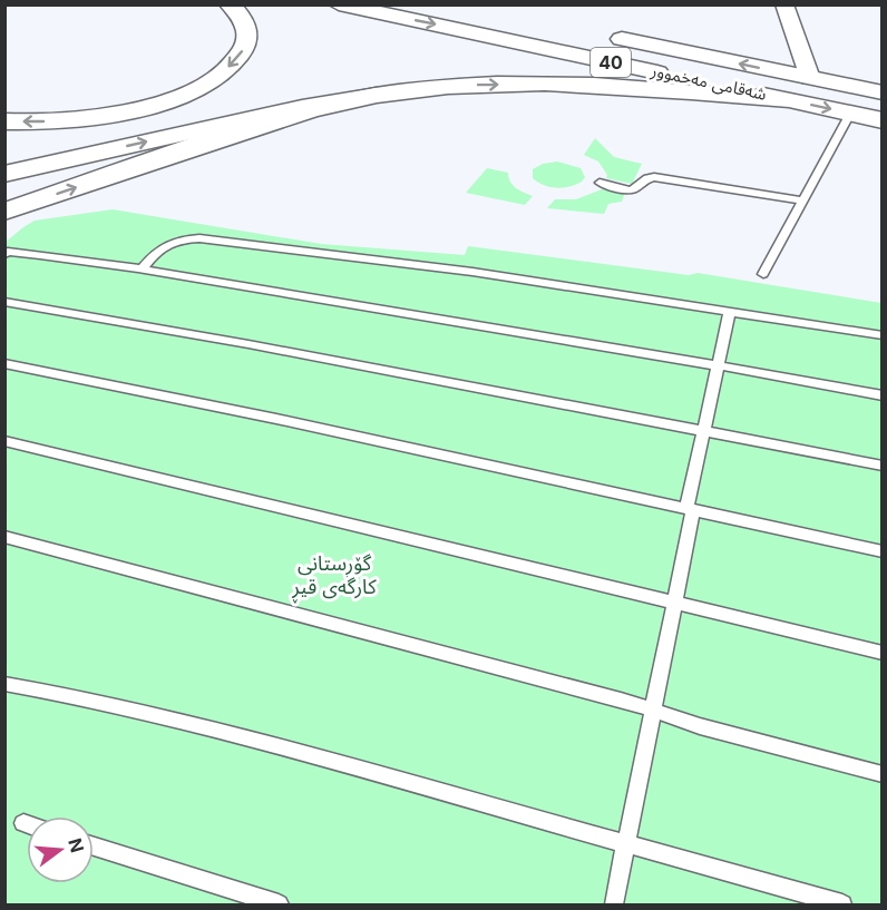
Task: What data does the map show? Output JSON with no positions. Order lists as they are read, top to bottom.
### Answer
{
  "streets": {
    "highway": ["40", "شەقامی مەخموور"]
  },
  "parks": ["گۆڕستانی کارگەی قیڕ"],
  "north": "right"
}
